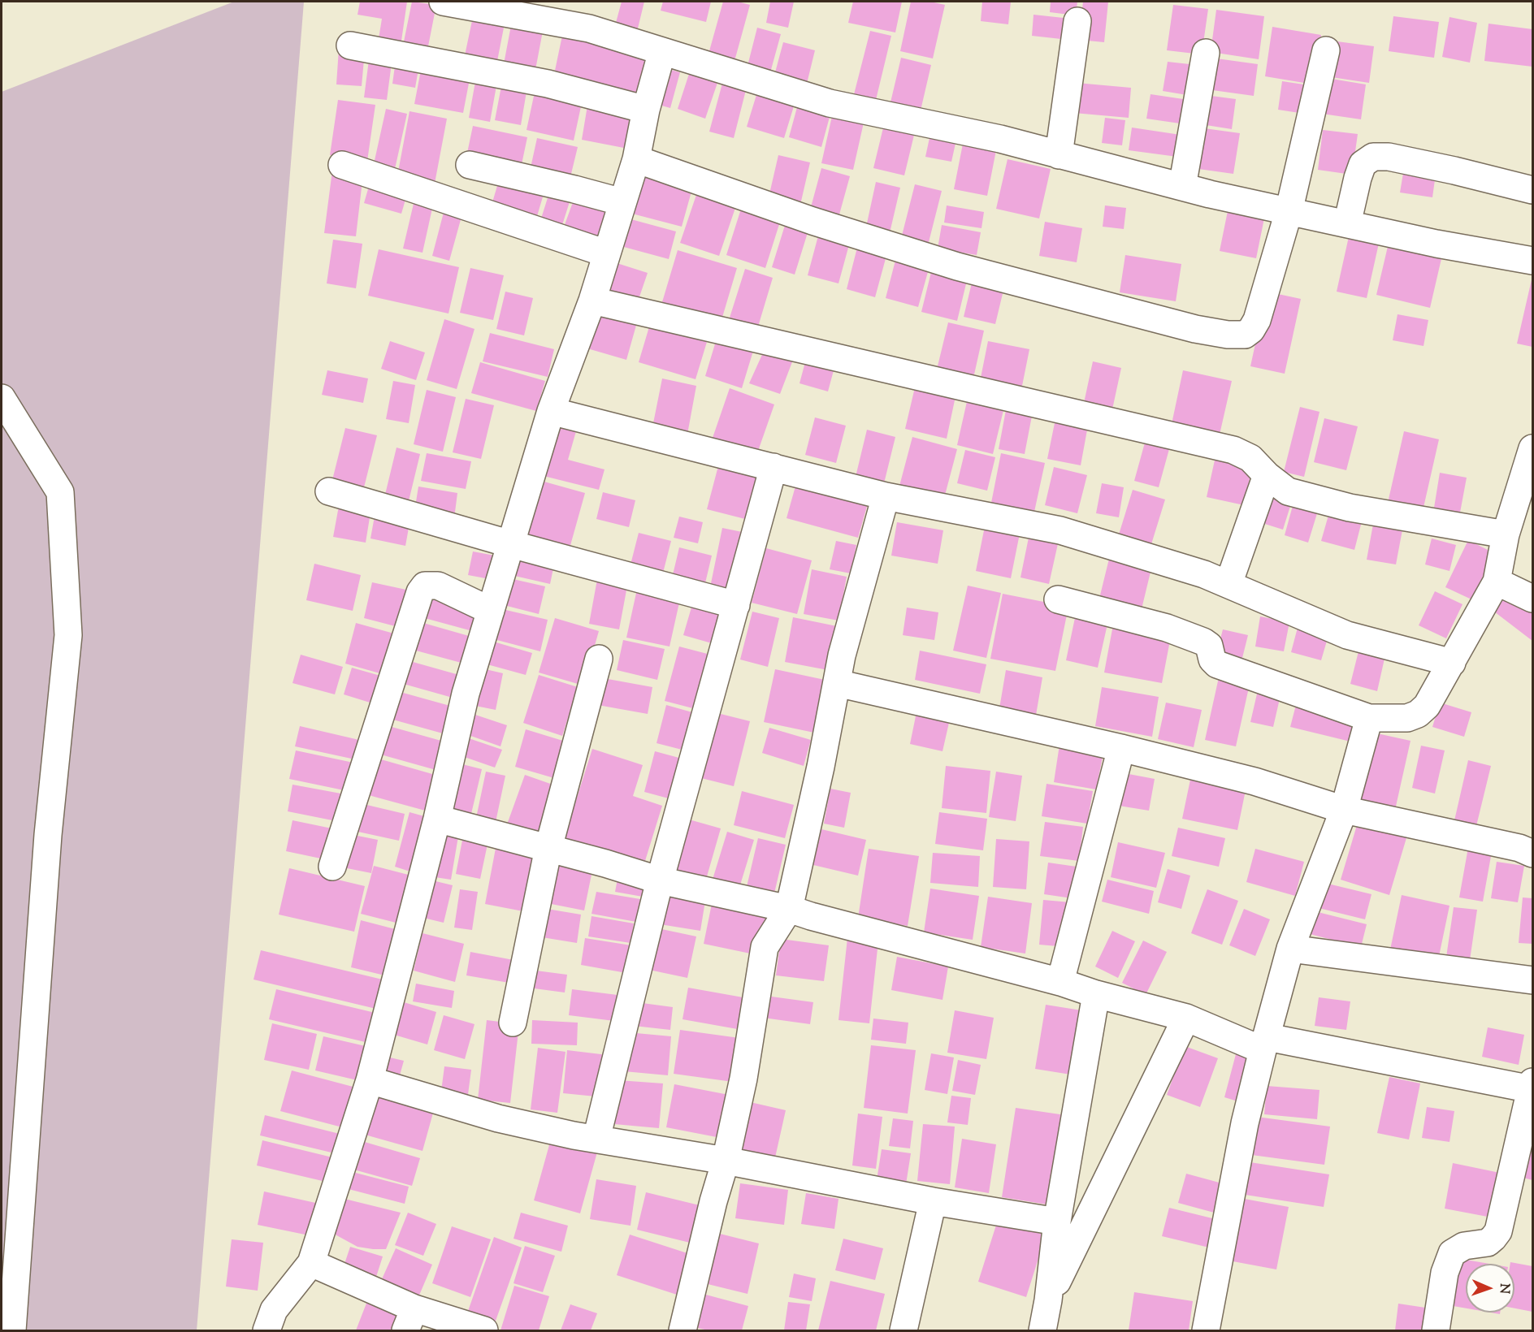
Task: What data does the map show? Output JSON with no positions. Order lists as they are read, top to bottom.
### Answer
{
  "north": "right"
}
